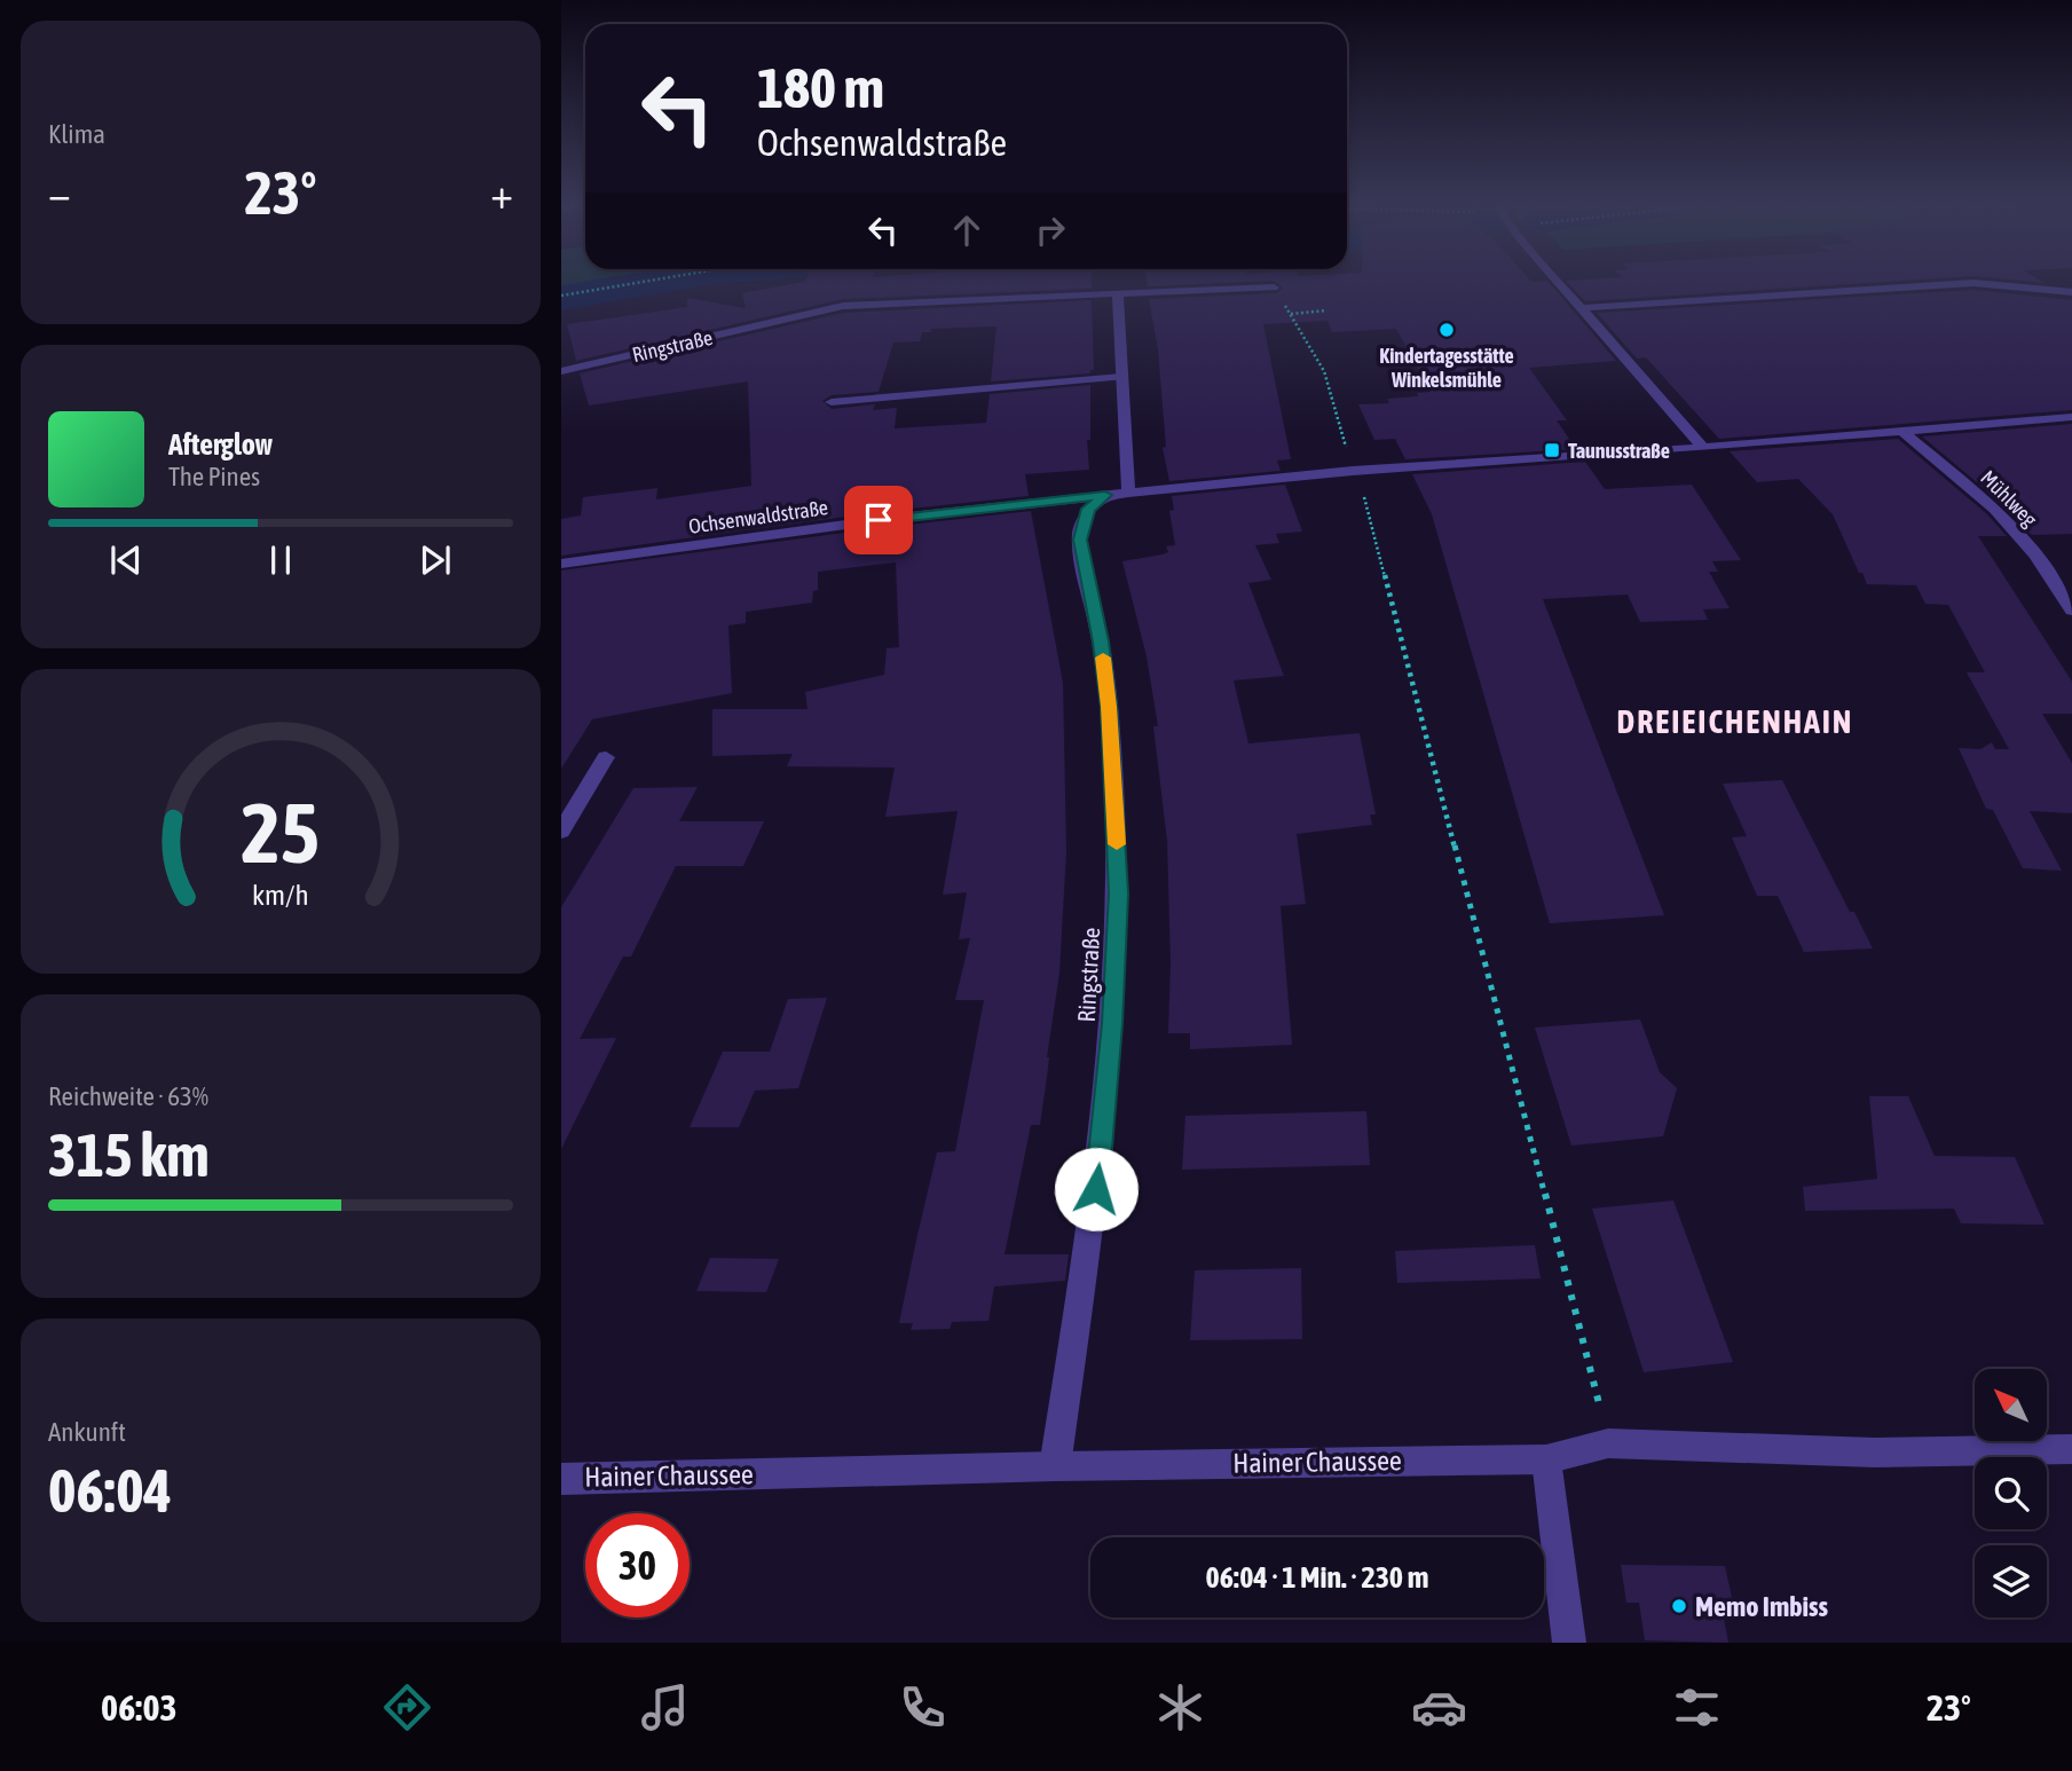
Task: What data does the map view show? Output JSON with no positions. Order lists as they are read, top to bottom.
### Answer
{
  "streets": {
    "street": [
      "Ringstraße",
      "Mühlweg",
      "Ochsenwaldstraße",
      "Hainer Chaussee"
    ]
  },
  "crossings": [
    ["Ringstraße", "Ochsenwaldstraße"],
    ["Ringstraße", "Hainer Chaussee"]
  ],
  "districts": ["DREIEICHENHAIN"],
  "places": {
    "other": ["Kindertagesstätte Winkelsmühle", "Memo Imbiss"],
    "transit": ["Taunusstraße"]
  },
  "north": "top left",
  "page": {
    "tile": [
      "Klima",
      ["Reichweite · 63%", "315 km"],
      ["Ankunft", "06:04"]
    ],
    "turn": ["180 m", "Ochsenwaldstraße"],
    "heat": ["−", "23°", "+"],
    "song": ["Afterglow", "The Pines"],
    "limit": "30",
    "trip": "06:04 · 1 Min. · 230 m",
    "tabs": ["06:03", "23°"],
    "gauge": ["25", "km/h"]
  }
}
